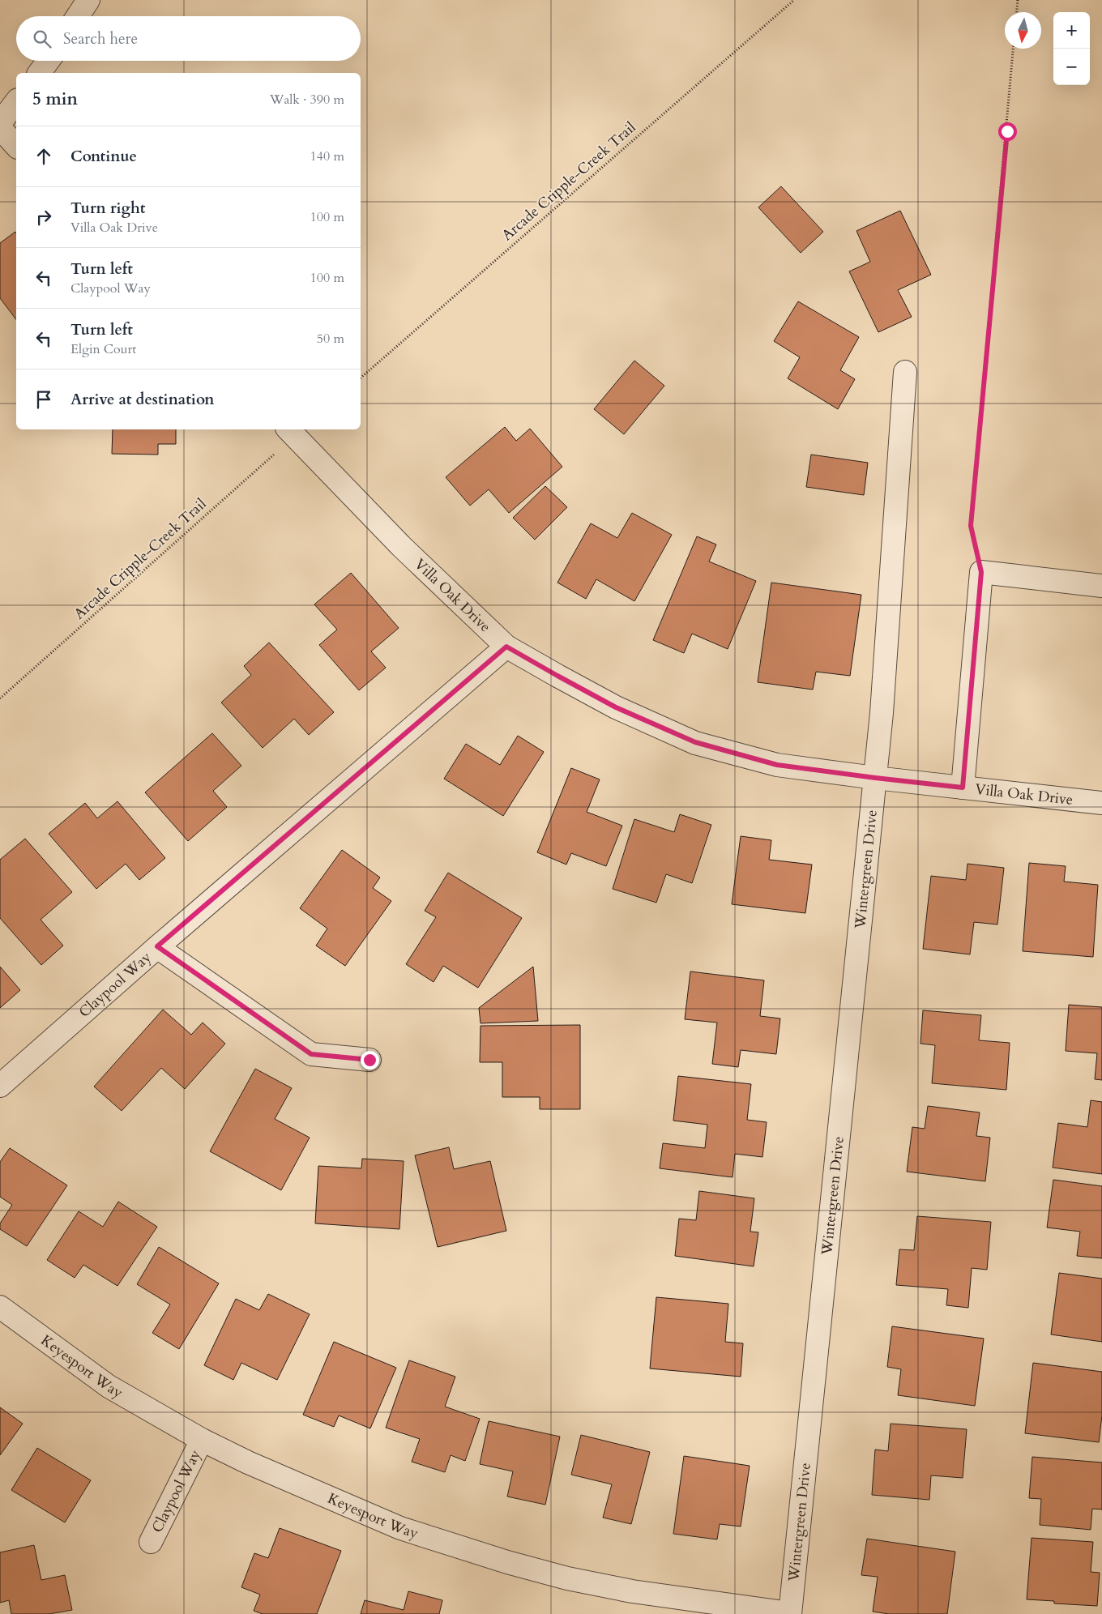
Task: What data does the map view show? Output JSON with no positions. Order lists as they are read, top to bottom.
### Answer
{
  "streets": {
    "street": [
      "Villa Oak Drive",
      "Wintergreen Drive",
      "Claypool Way",
      "Keyesport Way"
    ],
    "path": ["Arcade Cripple-Creek Trail"]
  },
  "crossings": [
    ["Arcade Cripple-Creek Trail", "Villa Oak Drive"],
    ["Villa Oak Drive", "Wintergreen Drive"],
    ["Villa Oak Drive", "Claypool Way"],
    ["Wintergreen Drive", "Keyesport Way"],
    ["Claypool Way", "Keyesport Way"]
  ],
  "north": "bottom",
  "page": {
    "map_buttons": ["+", "−"],
    "search": "Search here",
    "heading": ["5 min", "Walk · 390 m"],
    "list": [
      ["Continue", "140 m"],
      ["Turn right", "Villa Oak Drive", "100 m"],
      ["Turn left", "Claypool Way", "100 m"],
      ["Turn left", "Elgin Court", "50 m"],
      "Arrive at destination"
    ]
  }
}
